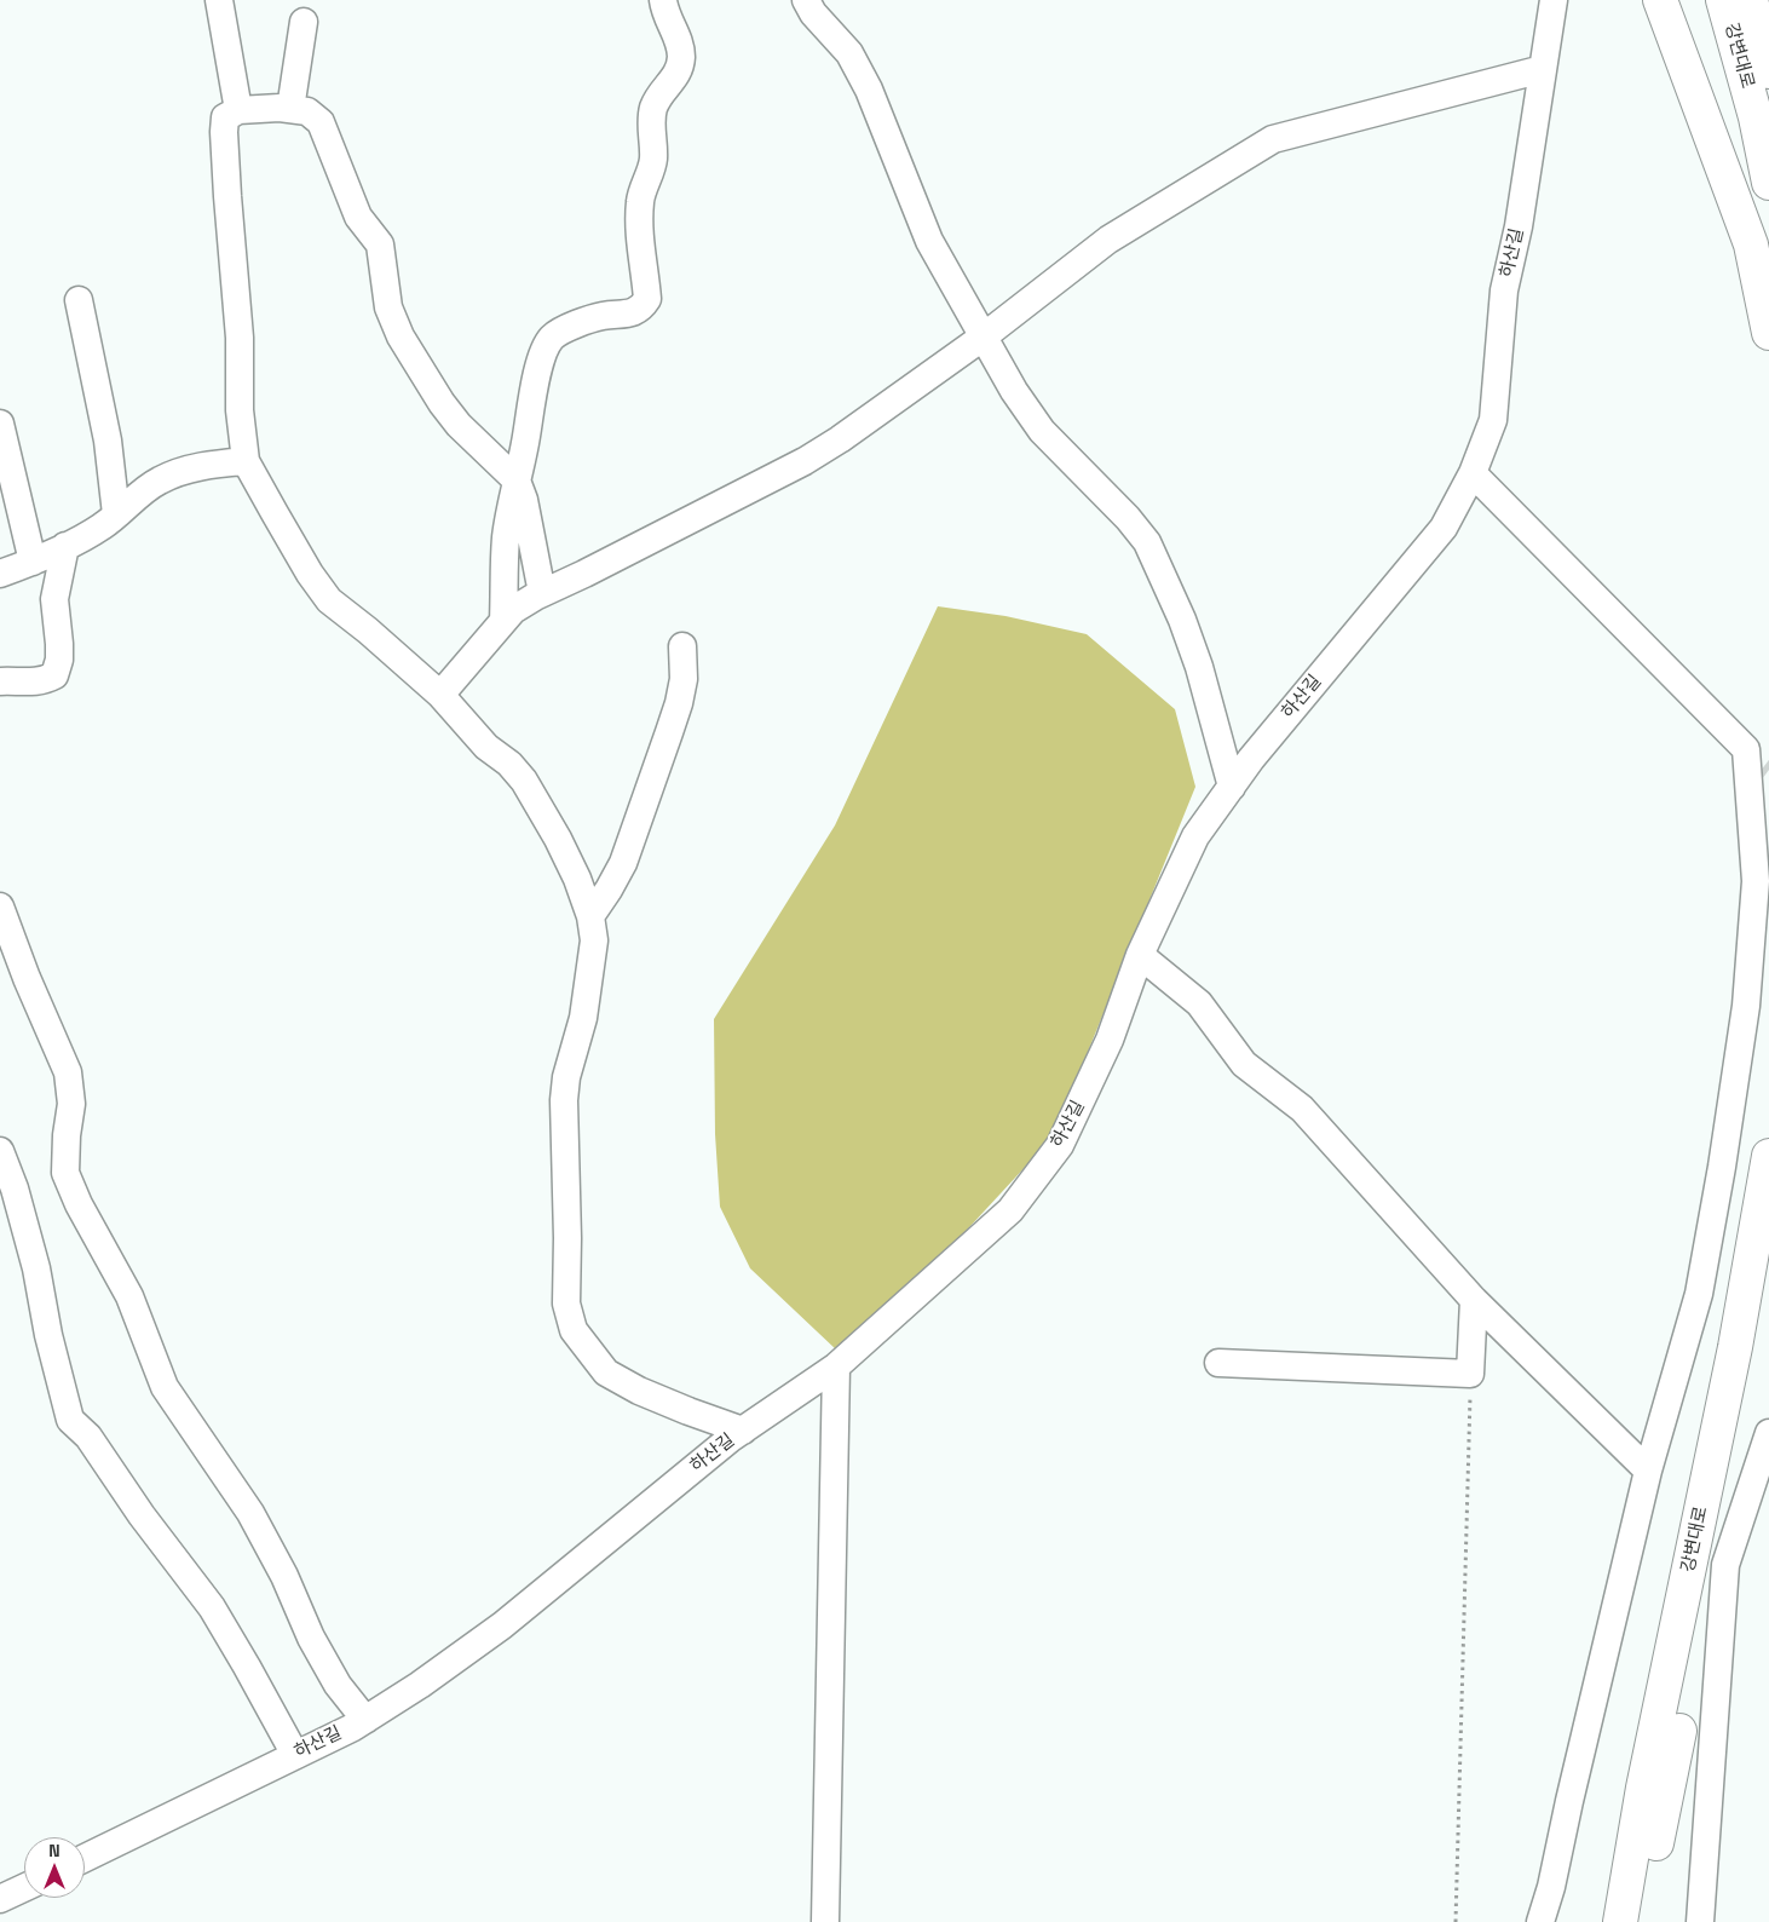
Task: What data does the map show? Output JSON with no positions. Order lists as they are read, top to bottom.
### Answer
{
  "streets": {
    "highway": ["강변대로"],
    "street": ["하산길"]
  },
  "north": "top"
}
